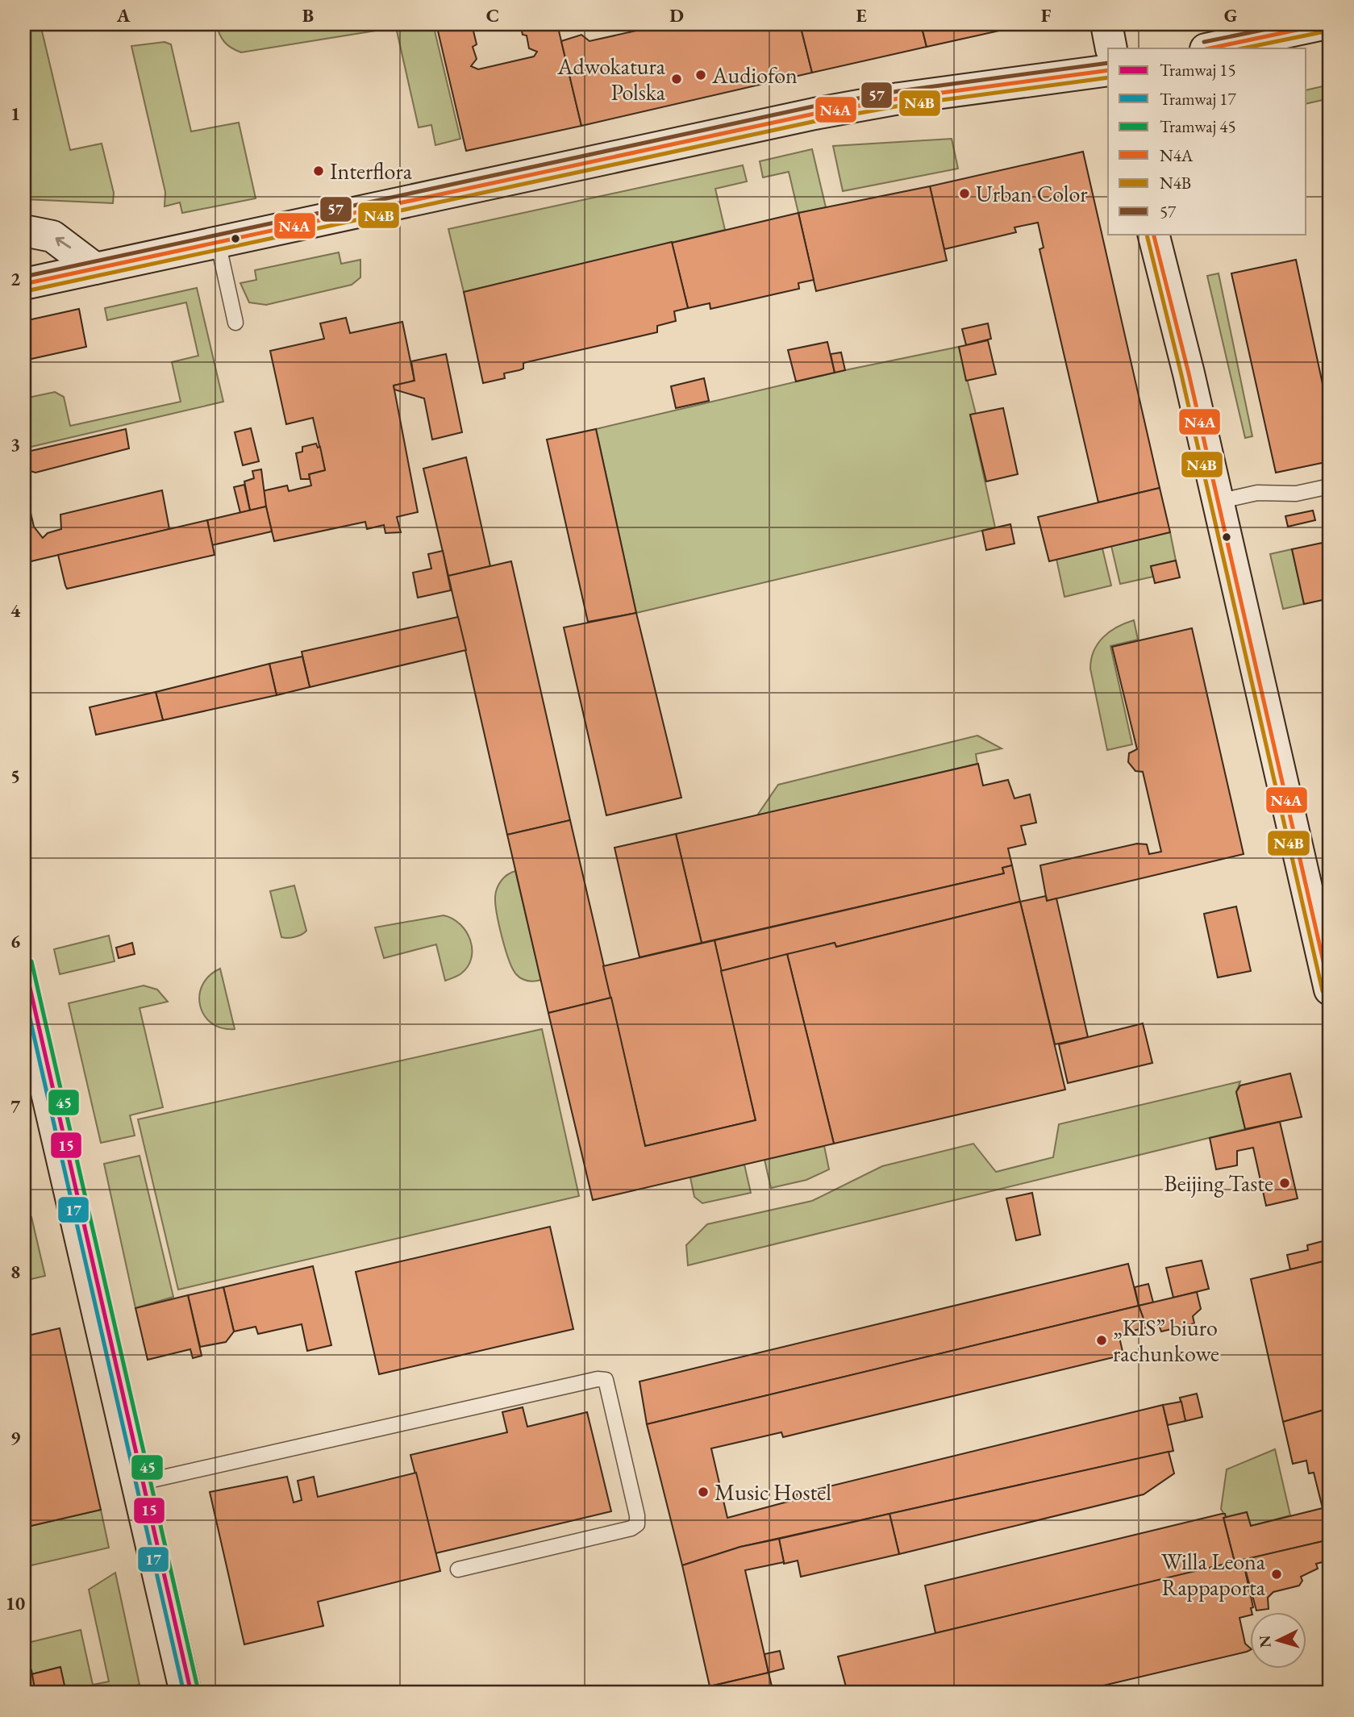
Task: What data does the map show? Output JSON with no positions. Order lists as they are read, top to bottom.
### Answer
{
  "places": [
    "Audiofon",
    "Adwokatura Polska",
    "Interflora",
    "Urban Color",
    "Beijing Taste",
    "„KIS” biuro rachunkowe",
    "Music Hostel",
    "Willa Leona Rappaporta"
  ],
  "lines": [
    "transit line N4A",
    "transit line 57",
    "transit line N4B",
    "tram line 45",
    "tram line 15",
    "tram line 17"
  ],
  "legend": [
    "Tramwaj 15",
    "Tramwaj 17",
    "Tramwaj 45",
    "N4A",
    "N4B",
    "57"
  ],
  "north": "left",
  "grid": {
    "columns": [
      "A",
      "B",
      "C",
      "D",
      "E",
      "F",
      "G"
    ],
    "rows": [
      "1",
      "2",
      "3",
      "4",
      "5",
      "6",
      "7",
      "8",
      "9",
      "10"
    ]
  }
}
